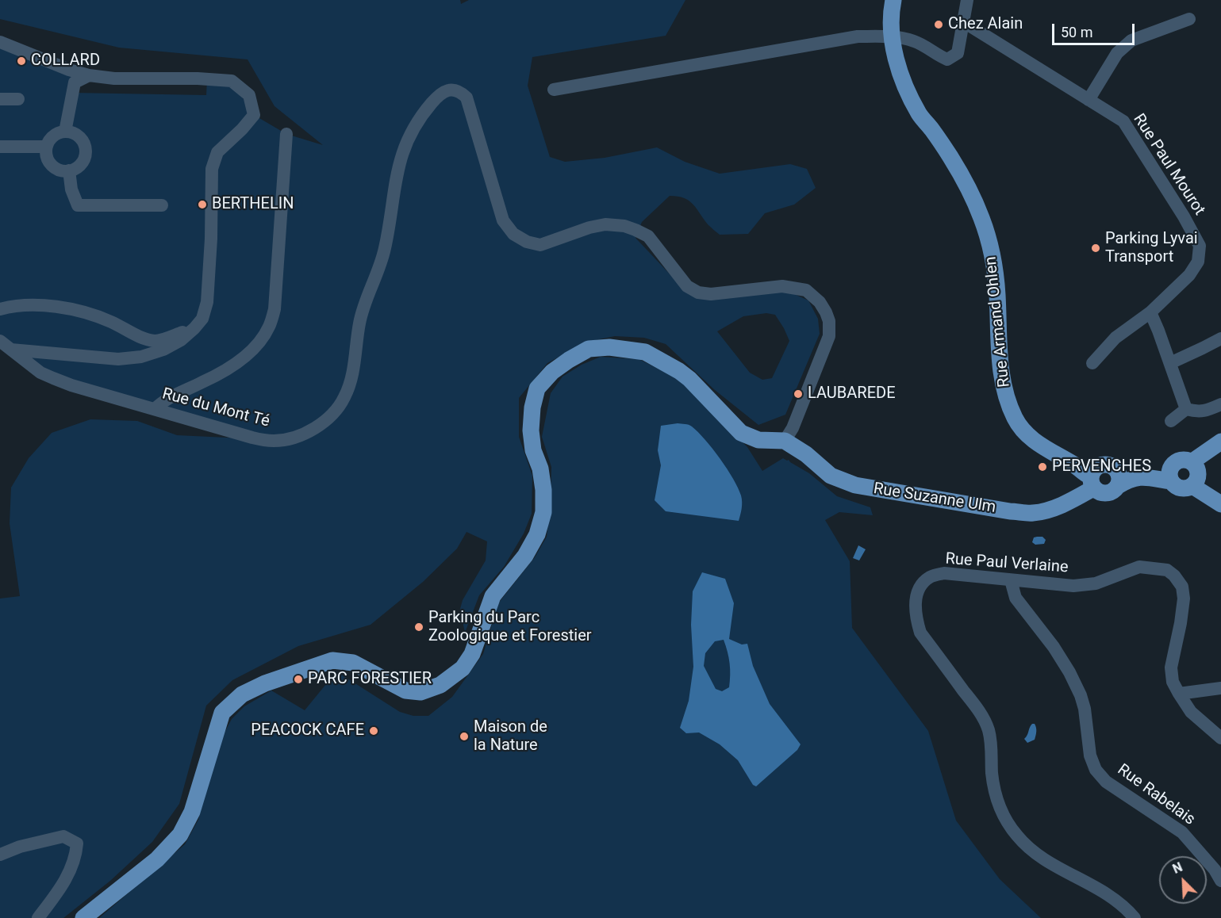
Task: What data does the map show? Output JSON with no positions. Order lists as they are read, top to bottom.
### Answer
{
  "streets": {
    "main road": ["Rue Armand Ohlen", "Rue Suzanne Ulm"],
    "street": [
      "Rue Paul Mourot",
      "Rue du Mont Té",
      "Rue Paul Verlaine",
      "Rue Rabelais"
    ]
  },
  "crossings": [
    ["Rue Armand Ohlen", "Rue Suzanne Ulm"],
    ["Rue du Mont Té", "Rue Suzanne Ulm"],
    ["Rue Paul Verlaine", "Rue Rabelais"]
  ],
  "places": [
    "Chez Alain",
    "COLLARD",
    "BERTHELIN",
    "Parking Lyvai Transport",
    "LAUBAREDE",
    "PERVENCHES",
    "Parking du Parc Zoologique et Forestier",
    "PARC FORESTIER",
    "PEACOCK CAFE",
    "Maison de la Nature"
  ],
  "scale_bar": "50 m",
  "north": "top left"
}
